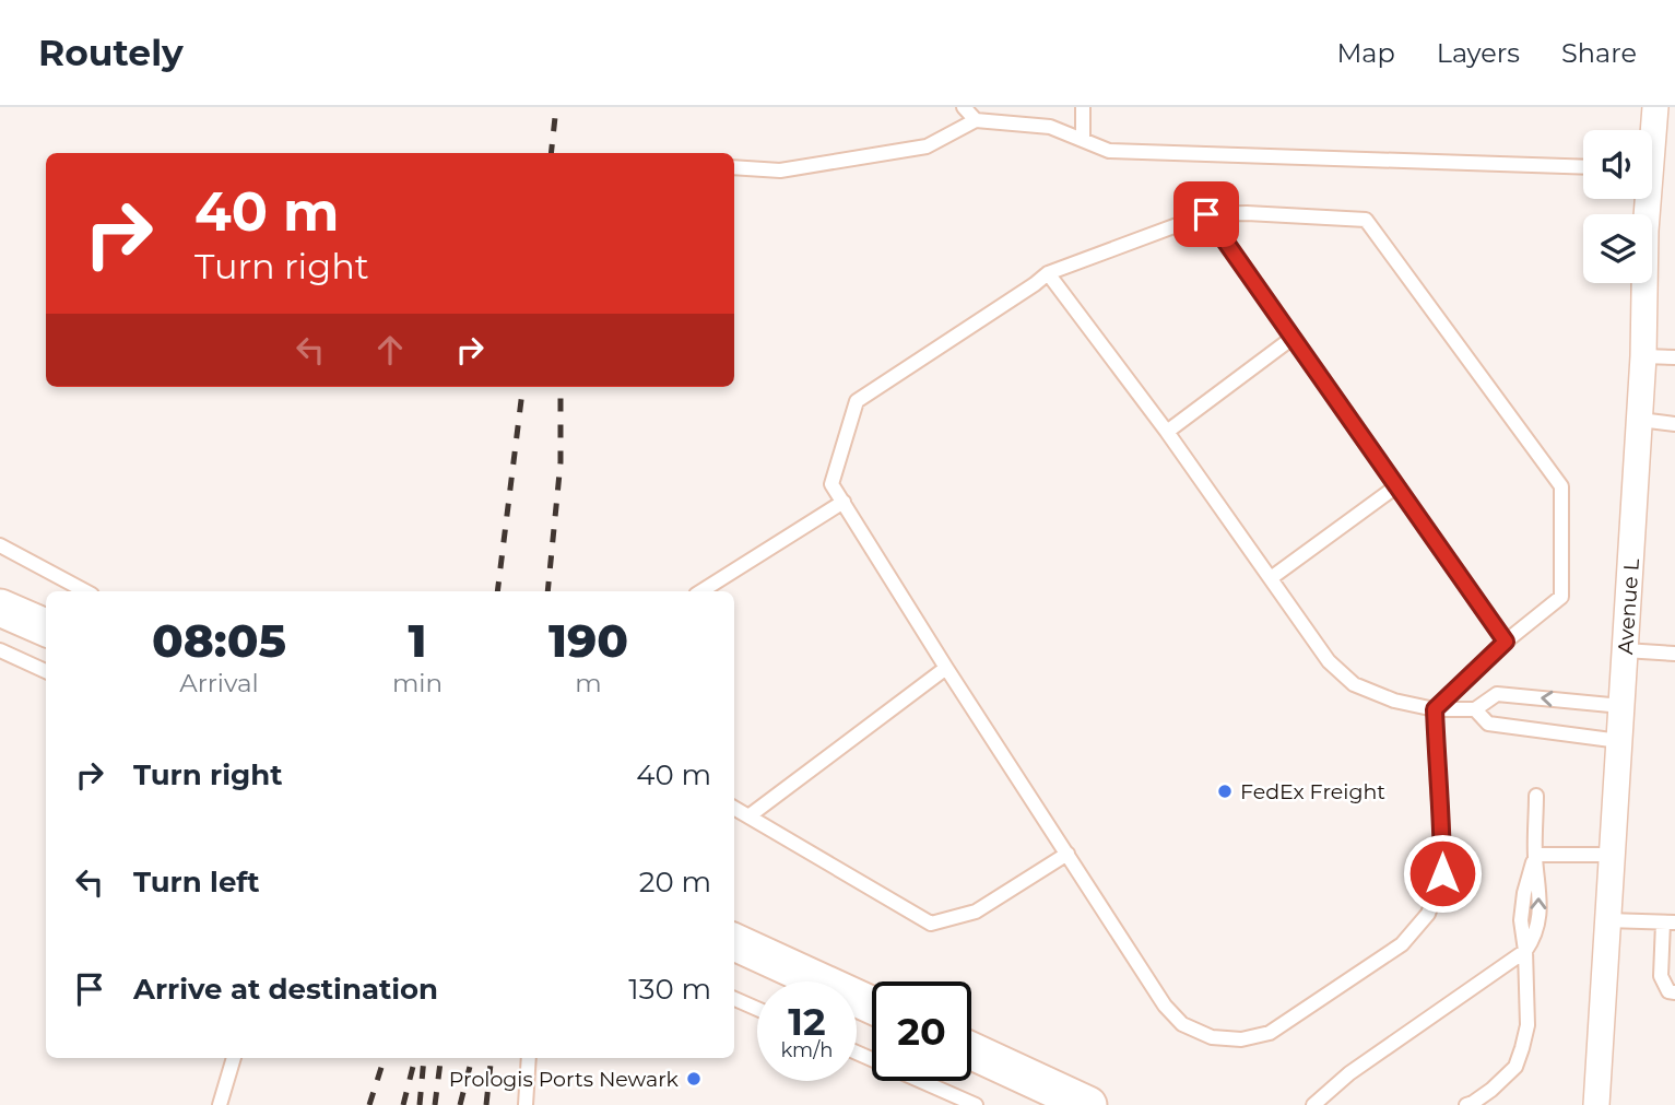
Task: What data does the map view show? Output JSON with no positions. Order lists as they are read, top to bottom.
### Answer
{
  "streets": {
    "street": ["Avenue L"]
  },
  "places": ["FedEx Freight", "Prologis Ports Newark"],
  "page": {
    "header": "Routely",
    "nav": ["Map", "Layers", "Share"],
    "turn": ["40 m", "Turn right"],
    "eta": [
      "08:05",
      "Arrival",
      "1",
      "min",
      "190",
      "m"
    ],
    "list": [
      {
        "name": "Turn right",
        "value": "40 m"
      },
      {
        "name": "Turn left",
        "value": "20 m"
      },
      {
        "name": "Arrive at destination",
        "value": "130 m"
      }
    ],
    "speed": "12 km/h",
    "limit": "20"
  }
}
